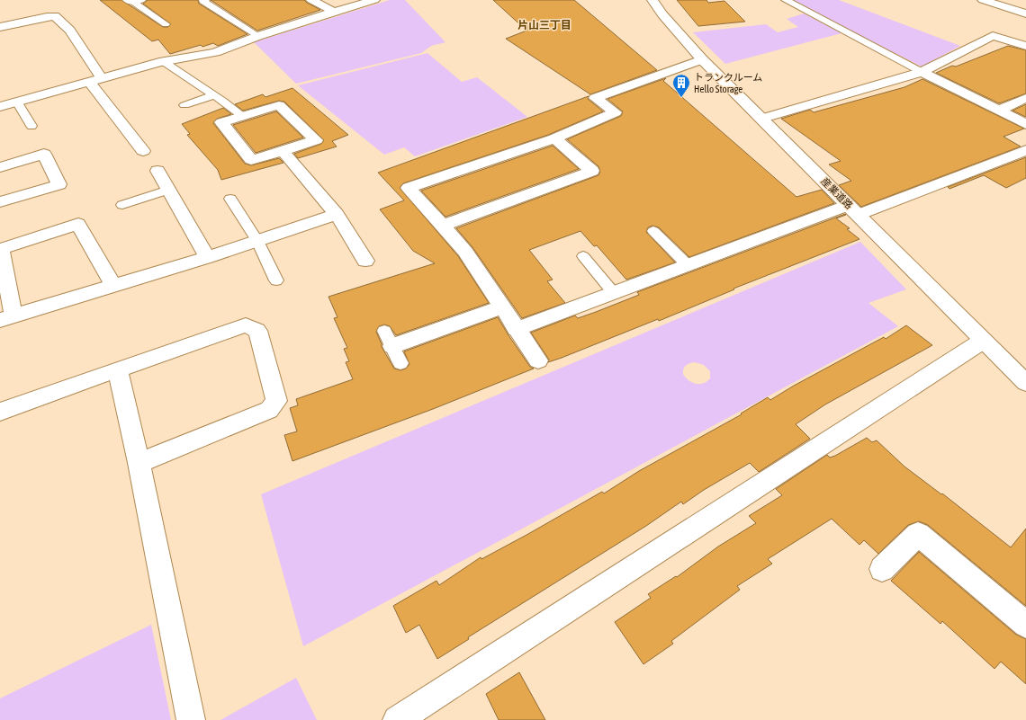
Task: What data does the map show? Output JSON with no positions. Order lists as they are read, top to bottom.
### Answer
{
  "streets": {
    "street": ["産業道路"]
  },
  "districts": ["片山三丁目"],
  "places": {
    "building": ["トランクルーム Hello Storage"]
  }
}
